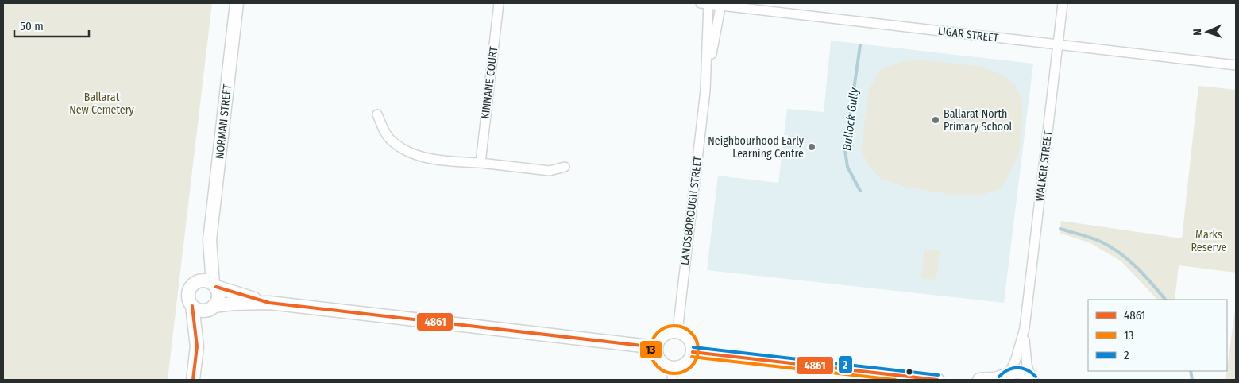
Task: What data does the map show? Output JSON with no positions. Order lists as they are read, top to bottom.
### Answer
{
  "streets": {
    "street": [
      "LIGAR STREET",
      "KINNANE COURT",
      "NORMAN STREET",
      "WALKER STREET",
      "LANDSBOROUGH STREET"
    ]
  },
  "crossings": [
    ["LIGAR STREET", "WALKER STREET"],
    ["LIGAR STREET", "LANDSBOROUGH STREET"]
  ],
  "water": ["Bullock Gully"],
  "parks": ["Ballarat New Cemetery", "Marks Reserve"],
  "places": ["Ballarat North Primary School", "Neighbourhood Early Learning Centre"],
  "lines": ["transit line 4861", "transit line 13", "transit line 2"],
  "legend": ["4861", "13", "2"],
  "scale_bar": "50 m",
  "north": "left"
}
